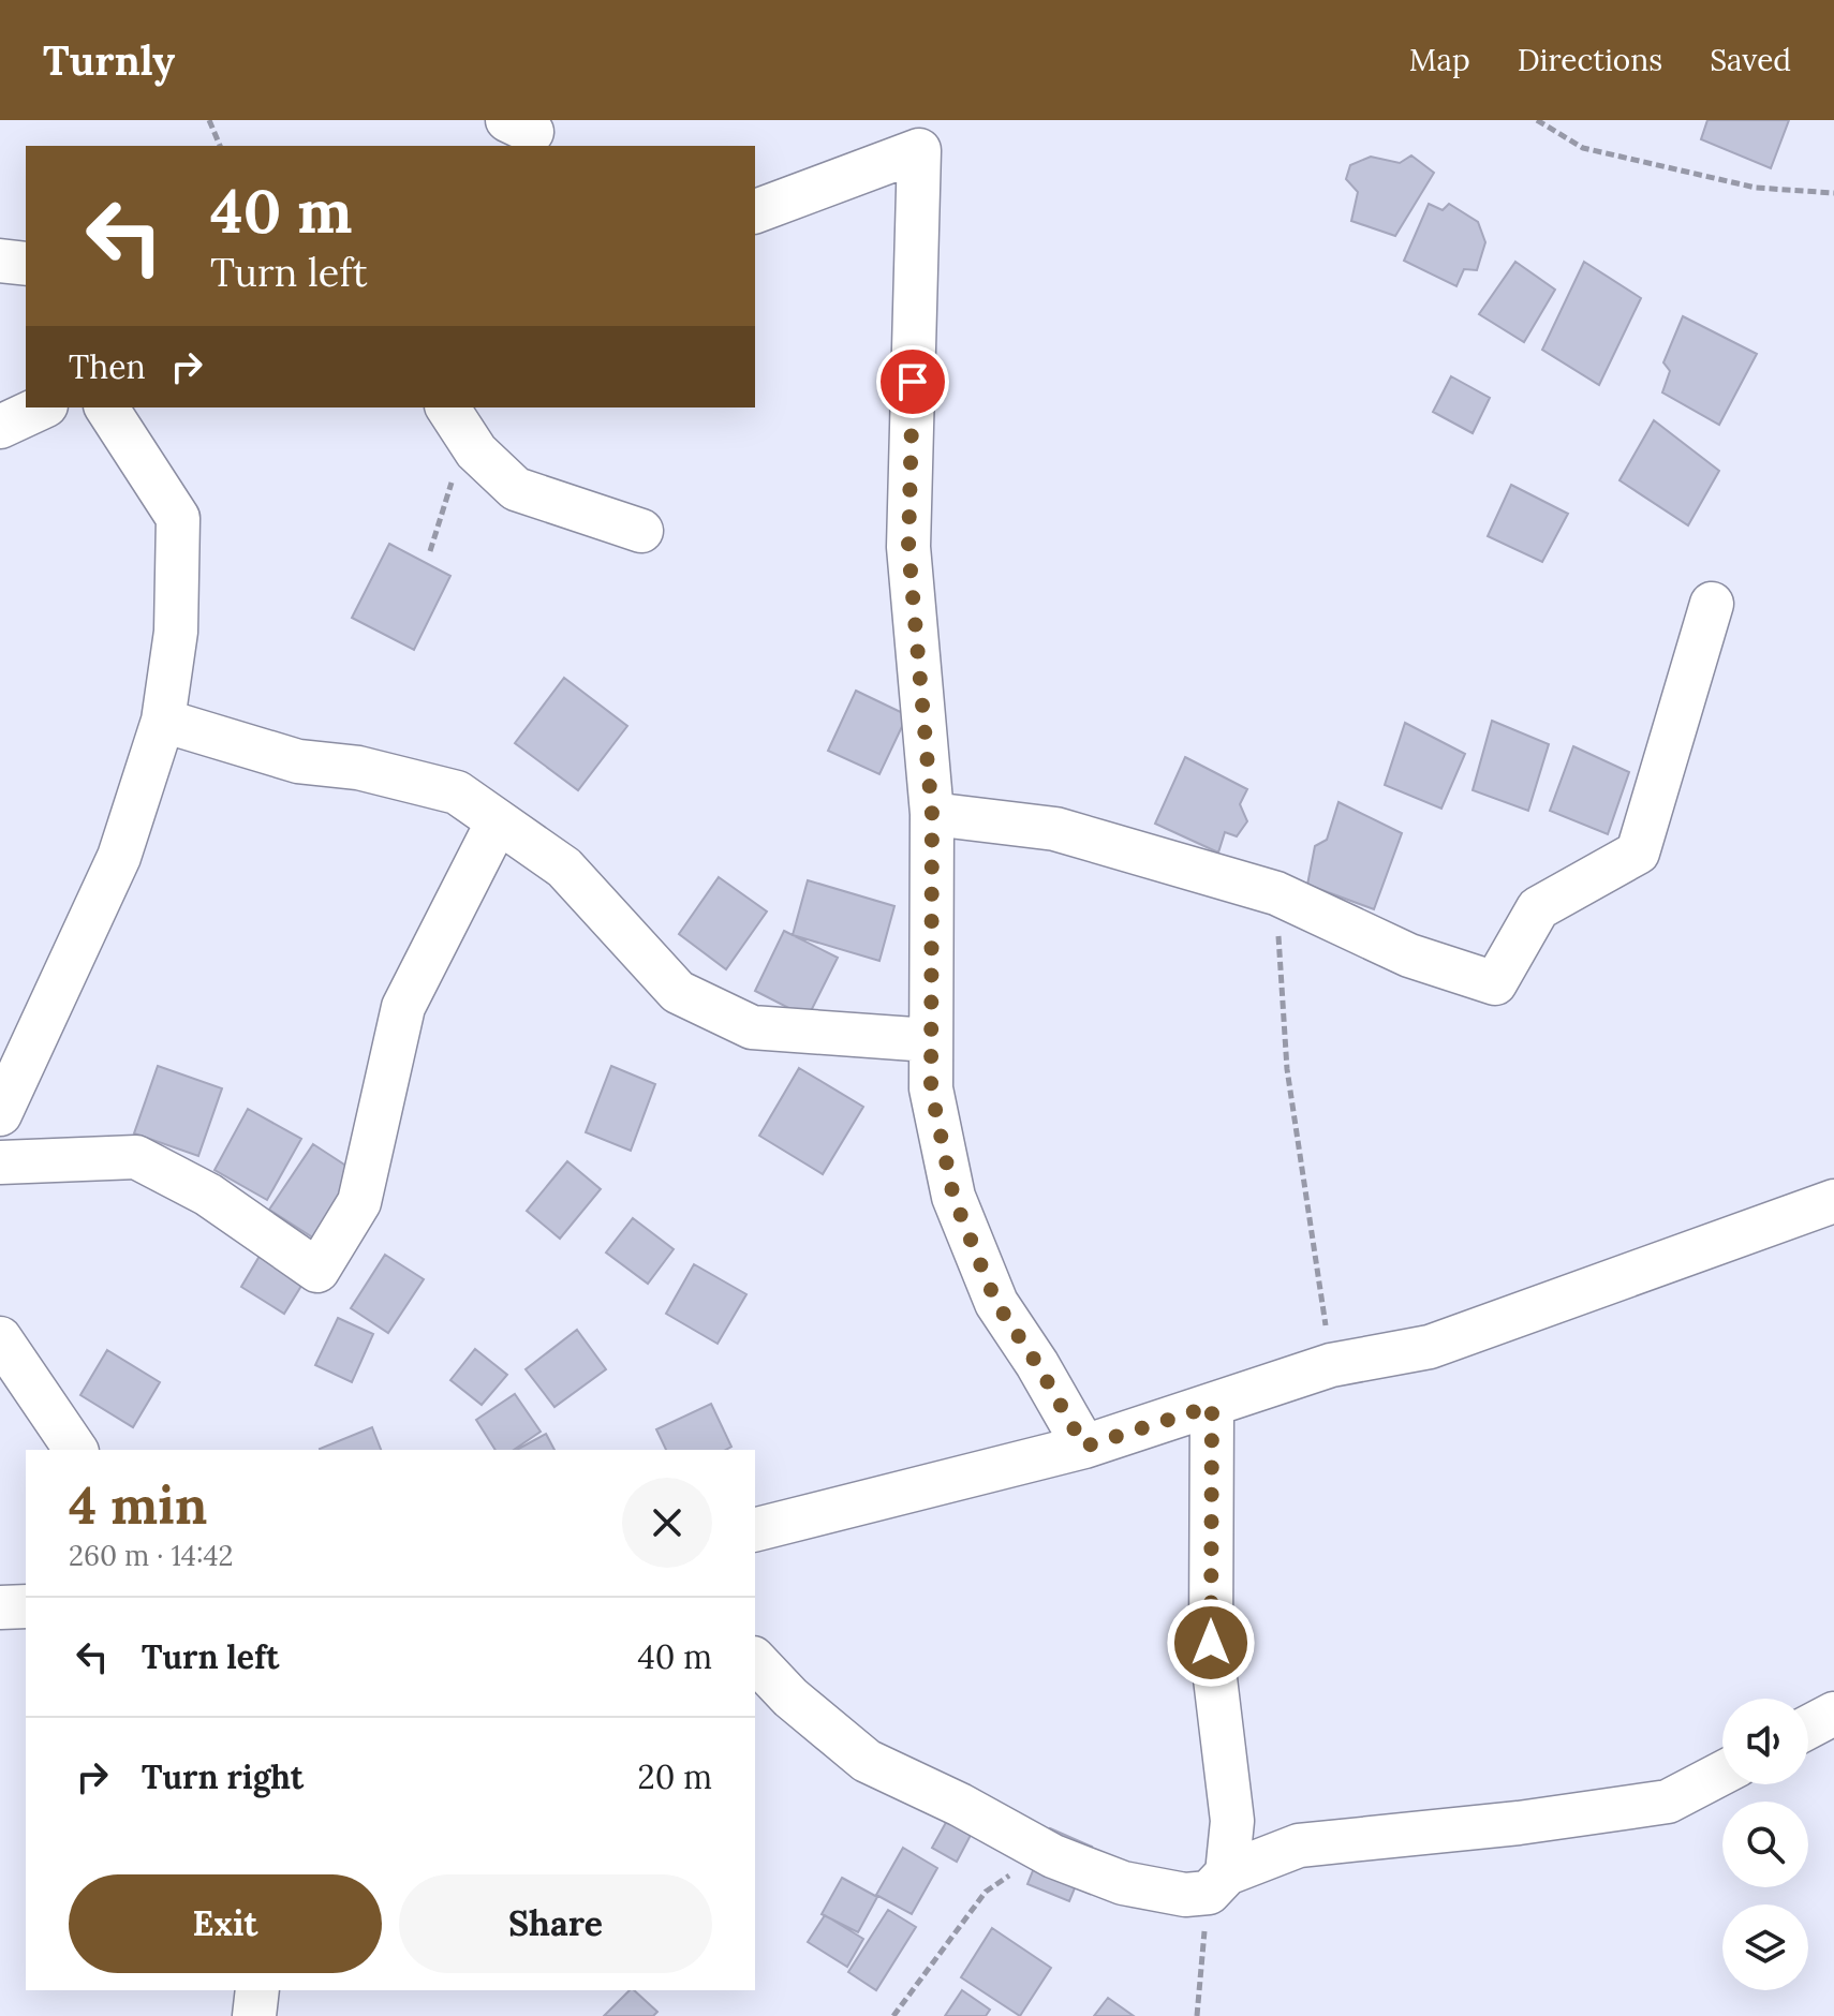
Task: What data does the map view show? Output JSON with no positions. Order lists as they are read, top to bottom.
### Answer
{
  "page": {
    "header": "Turnly",
    "nav": ["Map", "Directions", "Saved"],
    "turn": ["40 m", "Turn left"],
    "then": "Then",
    "heading": ["4 min", "260 m · 14:42"],
    "list": [
      {
        "name": "Turn left",
        "value": "40 m"
      },
      {
        "name": "Turn right",
        "value": "20 m"
      }
    ],
    "buttons": ["Exit", "Share"]
  }
}
